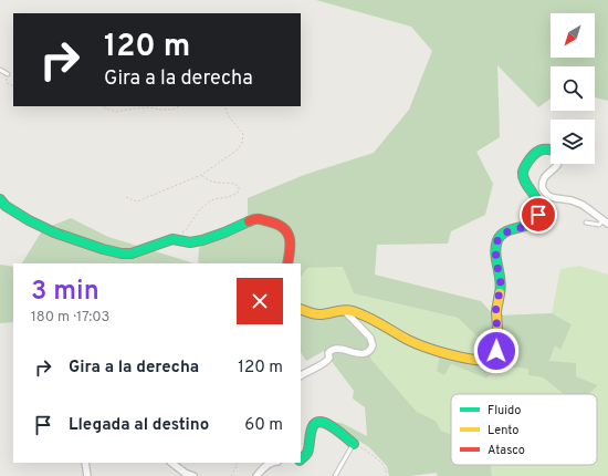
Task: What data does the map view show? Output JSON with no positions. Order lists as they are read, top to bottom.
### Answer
{
  "legend": ["Fluido", "Lento", "Atasco"],
  "north": "bottom left",
  "page": {
    "turn": ["120 m", "Gira a la derecha"],
    "heading": ["3 min", "180 m · 17:03"],
    "list": [
      {
        "name": "Gira a la derecha",
        "value": "120 m"
      },
      {
        "name": "Llegada al destino",
        "value": "60 m"
      }
    ]
  }
}
